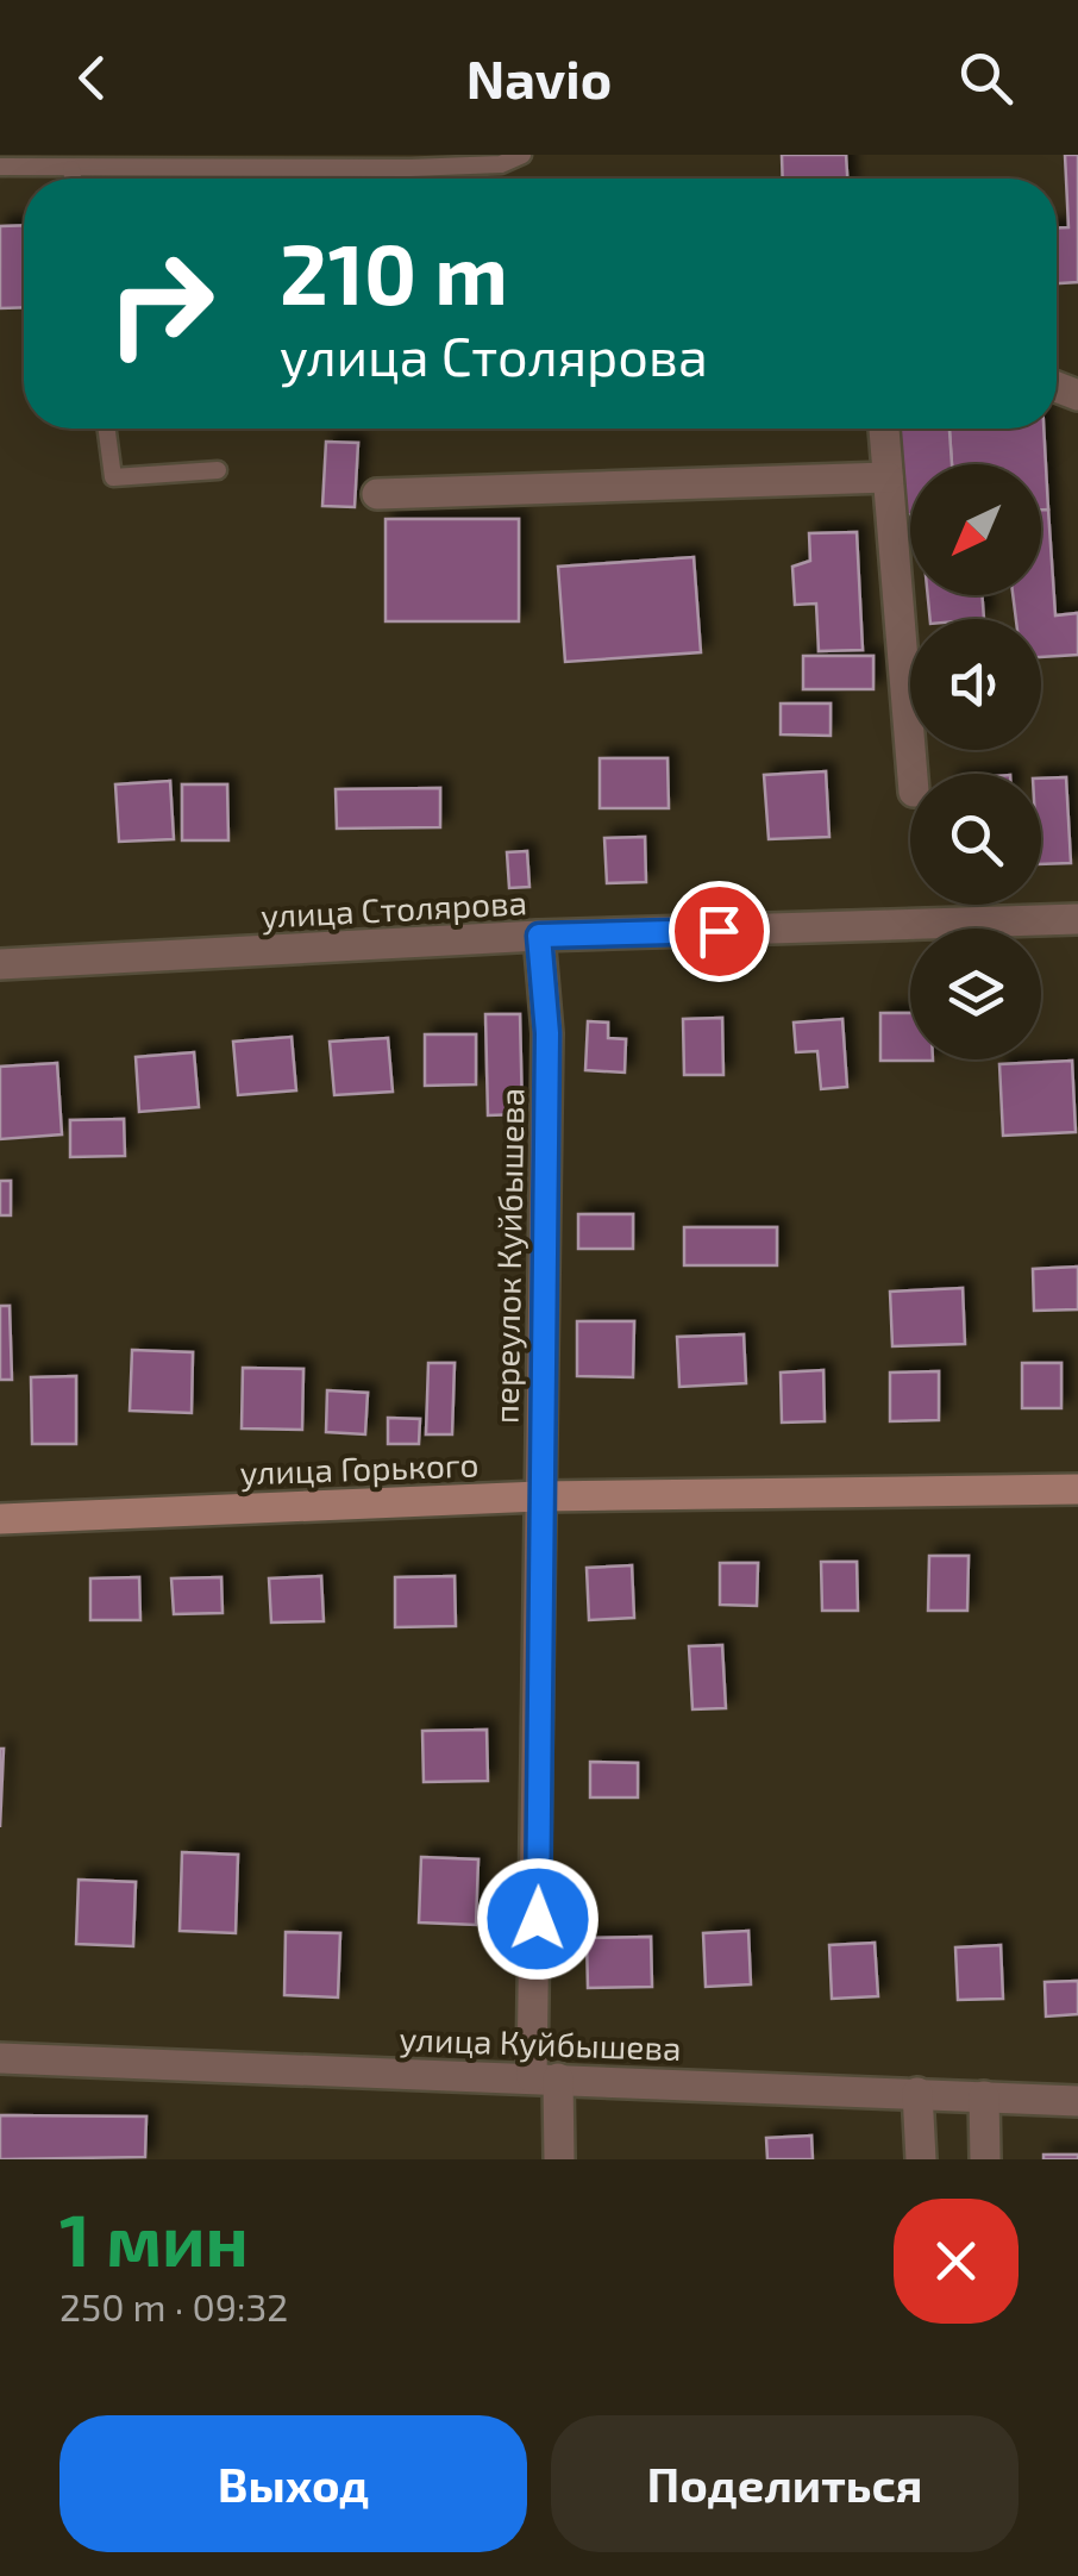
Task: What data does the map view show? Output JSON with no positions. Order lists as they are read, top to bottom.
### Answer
{
  "streets": {
    "main road": ["улица Горького"],
    "street": ["улица Столярова", "переулок Куйбышева", "улица Куйбышева"]
  },
  "crossings": [
    ["улица Столярова", "переулок Куйбышева"],
    ["переулок Куйбышева", "улица Горького"],
    ["переулок Куйбышева", "улица Куйбышева"]
  ],
  "north": "bottom left",
  "page": {
    "header": "Navio",
    "turn": ["210 m", "улица Столярова"],
    "heading": ["1 мин", "250 m · 09:32"],
    "buttons": ["Выход", "Поделиться"]
  }
}
